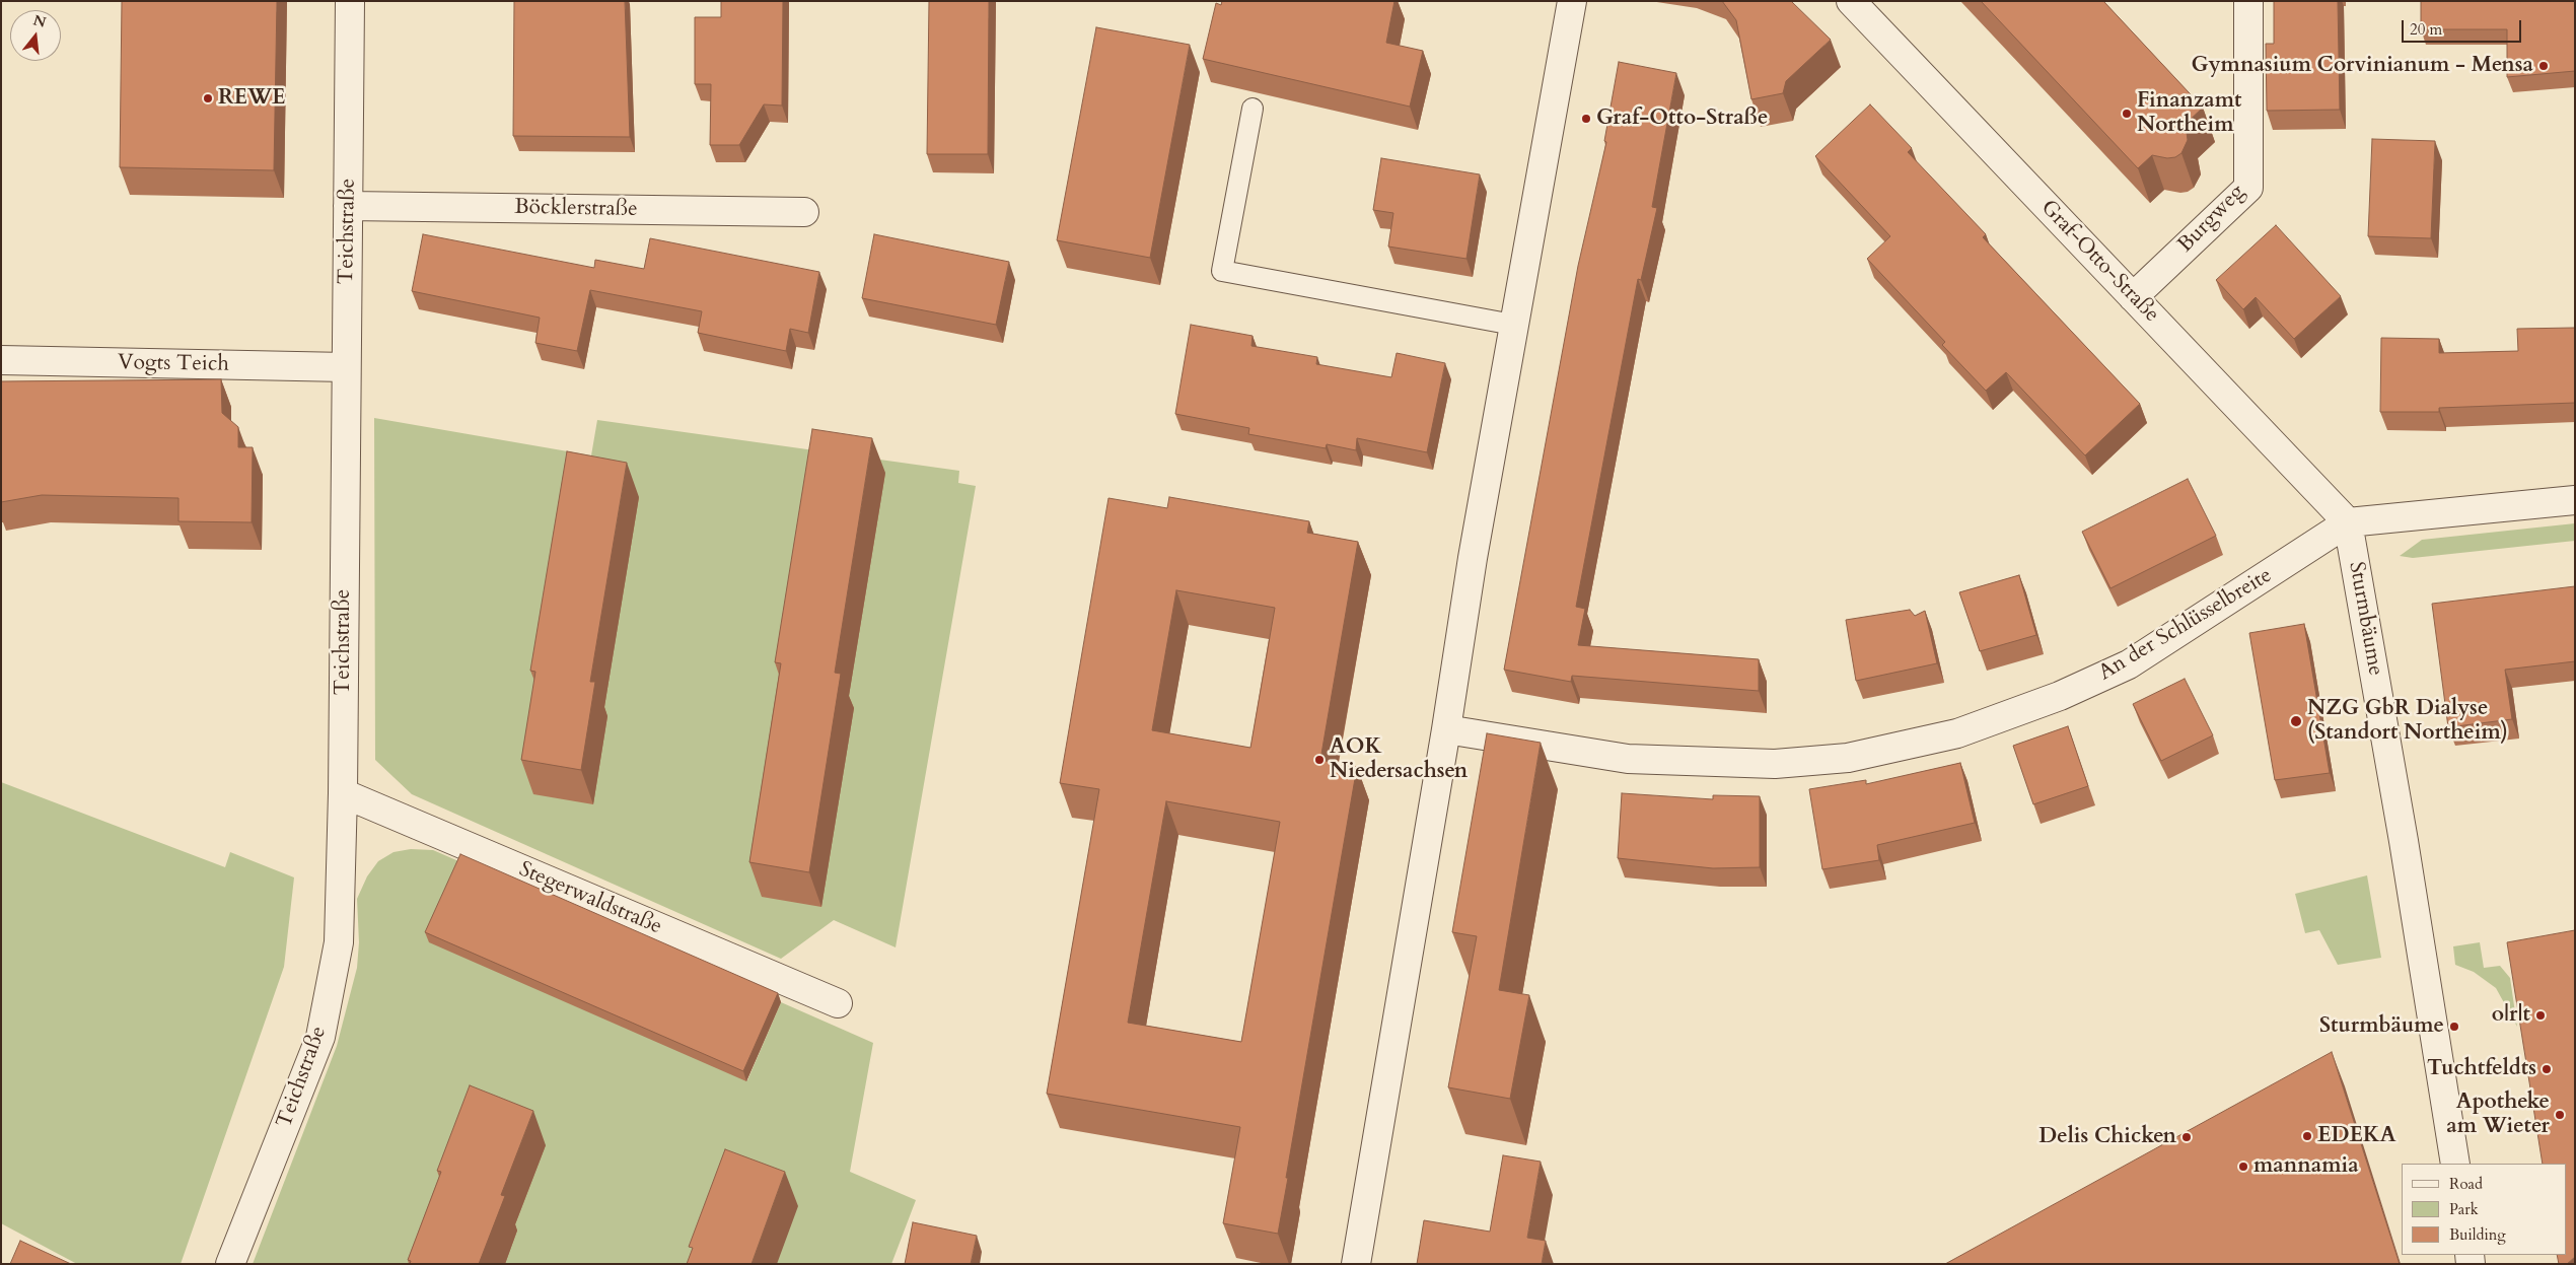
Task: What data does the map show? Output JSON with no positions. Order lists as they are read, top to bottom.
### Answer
{
  "streets": {
    "street": [
      "Böcklerstraße",
      "Burgweg",
      "Teichstraße",
      "Graf-Otto-Straße",
      "Vogts Teich",
      "Sturmbäume",
      "An der Schlüsselbreite",
      "Stegerwaldstraße"
    ]
  },
  "crossings": [
    ["Böcklerstraße", "Teichstraße"],
    ["Burgweg", "Graf-Otto-Straße"],
    ["Teichstraße", "Vogts Teich"],
    ["Teichstraße", "Stegerwaldstraße"],
    ["Graf-Otto-Straße", "Sturmbäume"],
    ["Graf-Otto-Straße", "An der Schlüsselbreite"],
    ["Sturmbäume", "An der Schlüsselbreite"]
  ],
  "places": [
    "Gymnasium Corvinianum - Mensa",
    "REWE",
    "Finanzamt Northeim",
    "Graf-Otto-Straße",
    "NZG GbR Dialyse (Standort Northeim)",
    "AOK Niedersachsen",
    "o|r|t",
    "Sturmbäume",
    "Tuchtfeldts",
    "Apotheke am Wieter",
    "EDEKA",
    "Delis Chicken",
    "mannamia"
  ],
  "legend": ["Road", "Park", "Building"],
  "scale_bar": "20 m",
  "north": "top"
}
